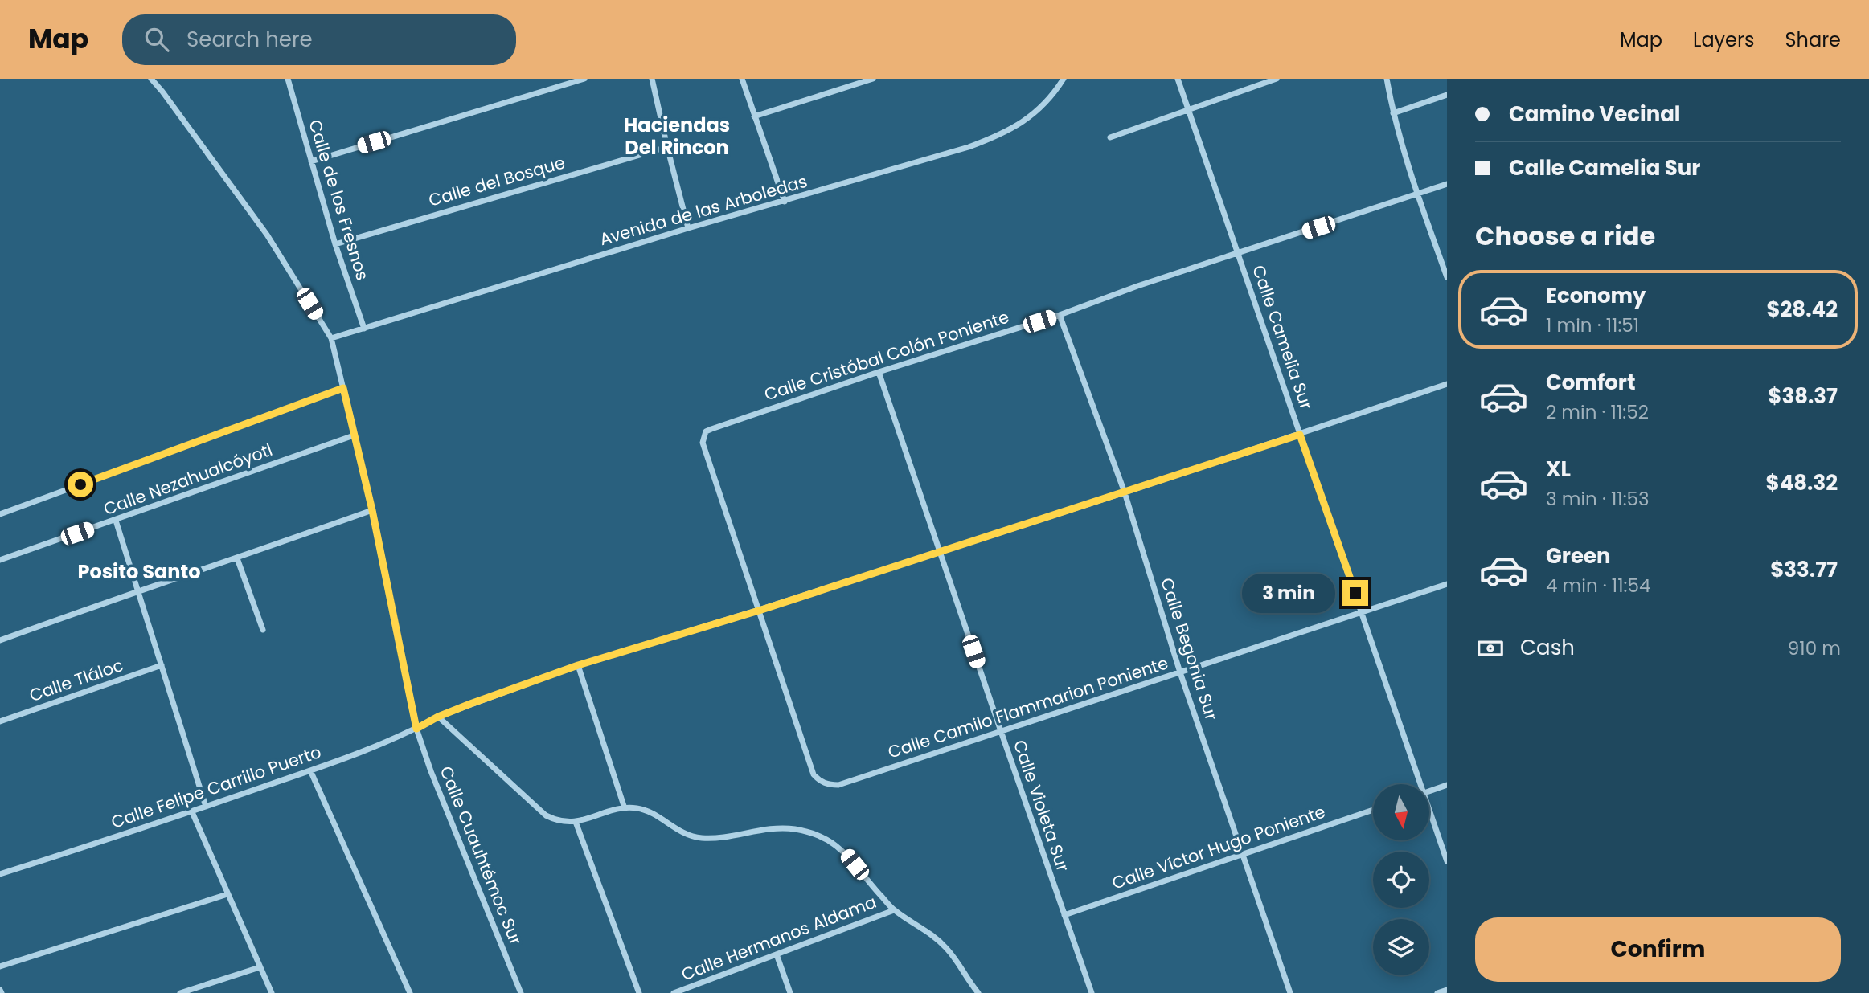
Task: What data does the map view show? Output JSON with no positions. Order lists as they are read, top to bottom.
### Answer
{
  "streets": {
    "street": [
      "Calle del Bosque",
      "Calle de los Fresnos",
      "Avenida de las Arboledas",
      "Calle Camelia Sur",
      "Calle Cristóbal Colón Poniente",
      "Calle Nezahualcóyotl",
      "Calle Begonia Sur",
      "Calle Tláloc",
      "Calle Camilo Flammarion Poniente",
      "Calle Felipe Carrillo Puerto",
      "Calle Violeta Sur",
      "Calle Víctor Hugo Poniente",
      "Calle Cuauhtémoc Sur",
      "Calle Hermanos Aldama"
    ]
  },
  "crossings": [
    ["Calle del Bosque", "Calle de los Fresnos"],
    ["Calle de los Fresnos", "Avenida de las Arboledas"],
    ["Avenida de las Arboledas", "Calle Cuauhtémoc Sur"],
    ["Calle Camelia Sur", "Calle Cristóbal Colón Poniente"],
    ["Calle Camelia Sur", "Calle Camilo Flammarion Poniente"],
    ["Calle Camelia Sur", "Calle Felipe Carrillo Puerto"],
    ["Calle Cristóbal Colón Poniente", "Calle Begonia Sur"],
    ["Calle Cristóbal Colón Poniente", "Calle Camilo Flammarion Poniente"],
    ["Calle Cristóbal Colón Poniente", "Calle Felipe Carrillo Puerto"],
    ["Calle Cristóbal Colón Poniente", "Calle Violeta Sur"],
    ["Calle Nezahualcóyotl", "Calle Cuauhtémoc Sur"],
    ["Calle Begonia Sur", "Calle Camilo Flammarion Poniente"],
    ["Calle Begonia Sur", "Calle Felipe Carrillo Puerto"],
    ["Calle Begonia Sur", "Calle Víctor Hugo Poniente"],
    ["Calle Camilo Flammarion Poniente", "Calle Felipe Carrillo Puerto"],
    ["Calle Camilo Flammarion Poniente", "Calle Violeta Sur"],
    ["Calle Felipe Carrillo Puerto", "Calle Violeta Sur"],
    ["Calle Felipe Carrillo Puerto", "Calle Cuauhtémoc Sur"],
    ["Calle Violeta Sur", "Calle Víctor Hugo Poniente"]
  ],
  "districts": ["Haciendas Del Rincon", "Posito Santo"],
  "north": "bottom",
  "page": {
    "header": "Map",
    "search": "Search here",
    "nav": ["Map", "Layers", "Share"],
    "banner": ["Camino Vecinal", "Calle Camelia Sur"],
    "heading": "Choose a ride",
    "list": [
      {
        "name": "Economy",
        "note": "1 min · 11:51",
        "value": "$28.42"
      },
      {
        "name": "Comfort",
        "note": "2 min · 11:52",
        "value": "$38.37"
      },
      {
        "name": "XL",
        "note": "3 min · 11:53",
        "value": "$48.32"
      },
      {
        "name": "Green",
        "note": "4 min · 11:54",
        "value": "$33.77"
      }
    ],
    "bubble": "3 min",
    "pay": ["Cash", "910 m"],
    "buttons": "Confirm"
  }
}
